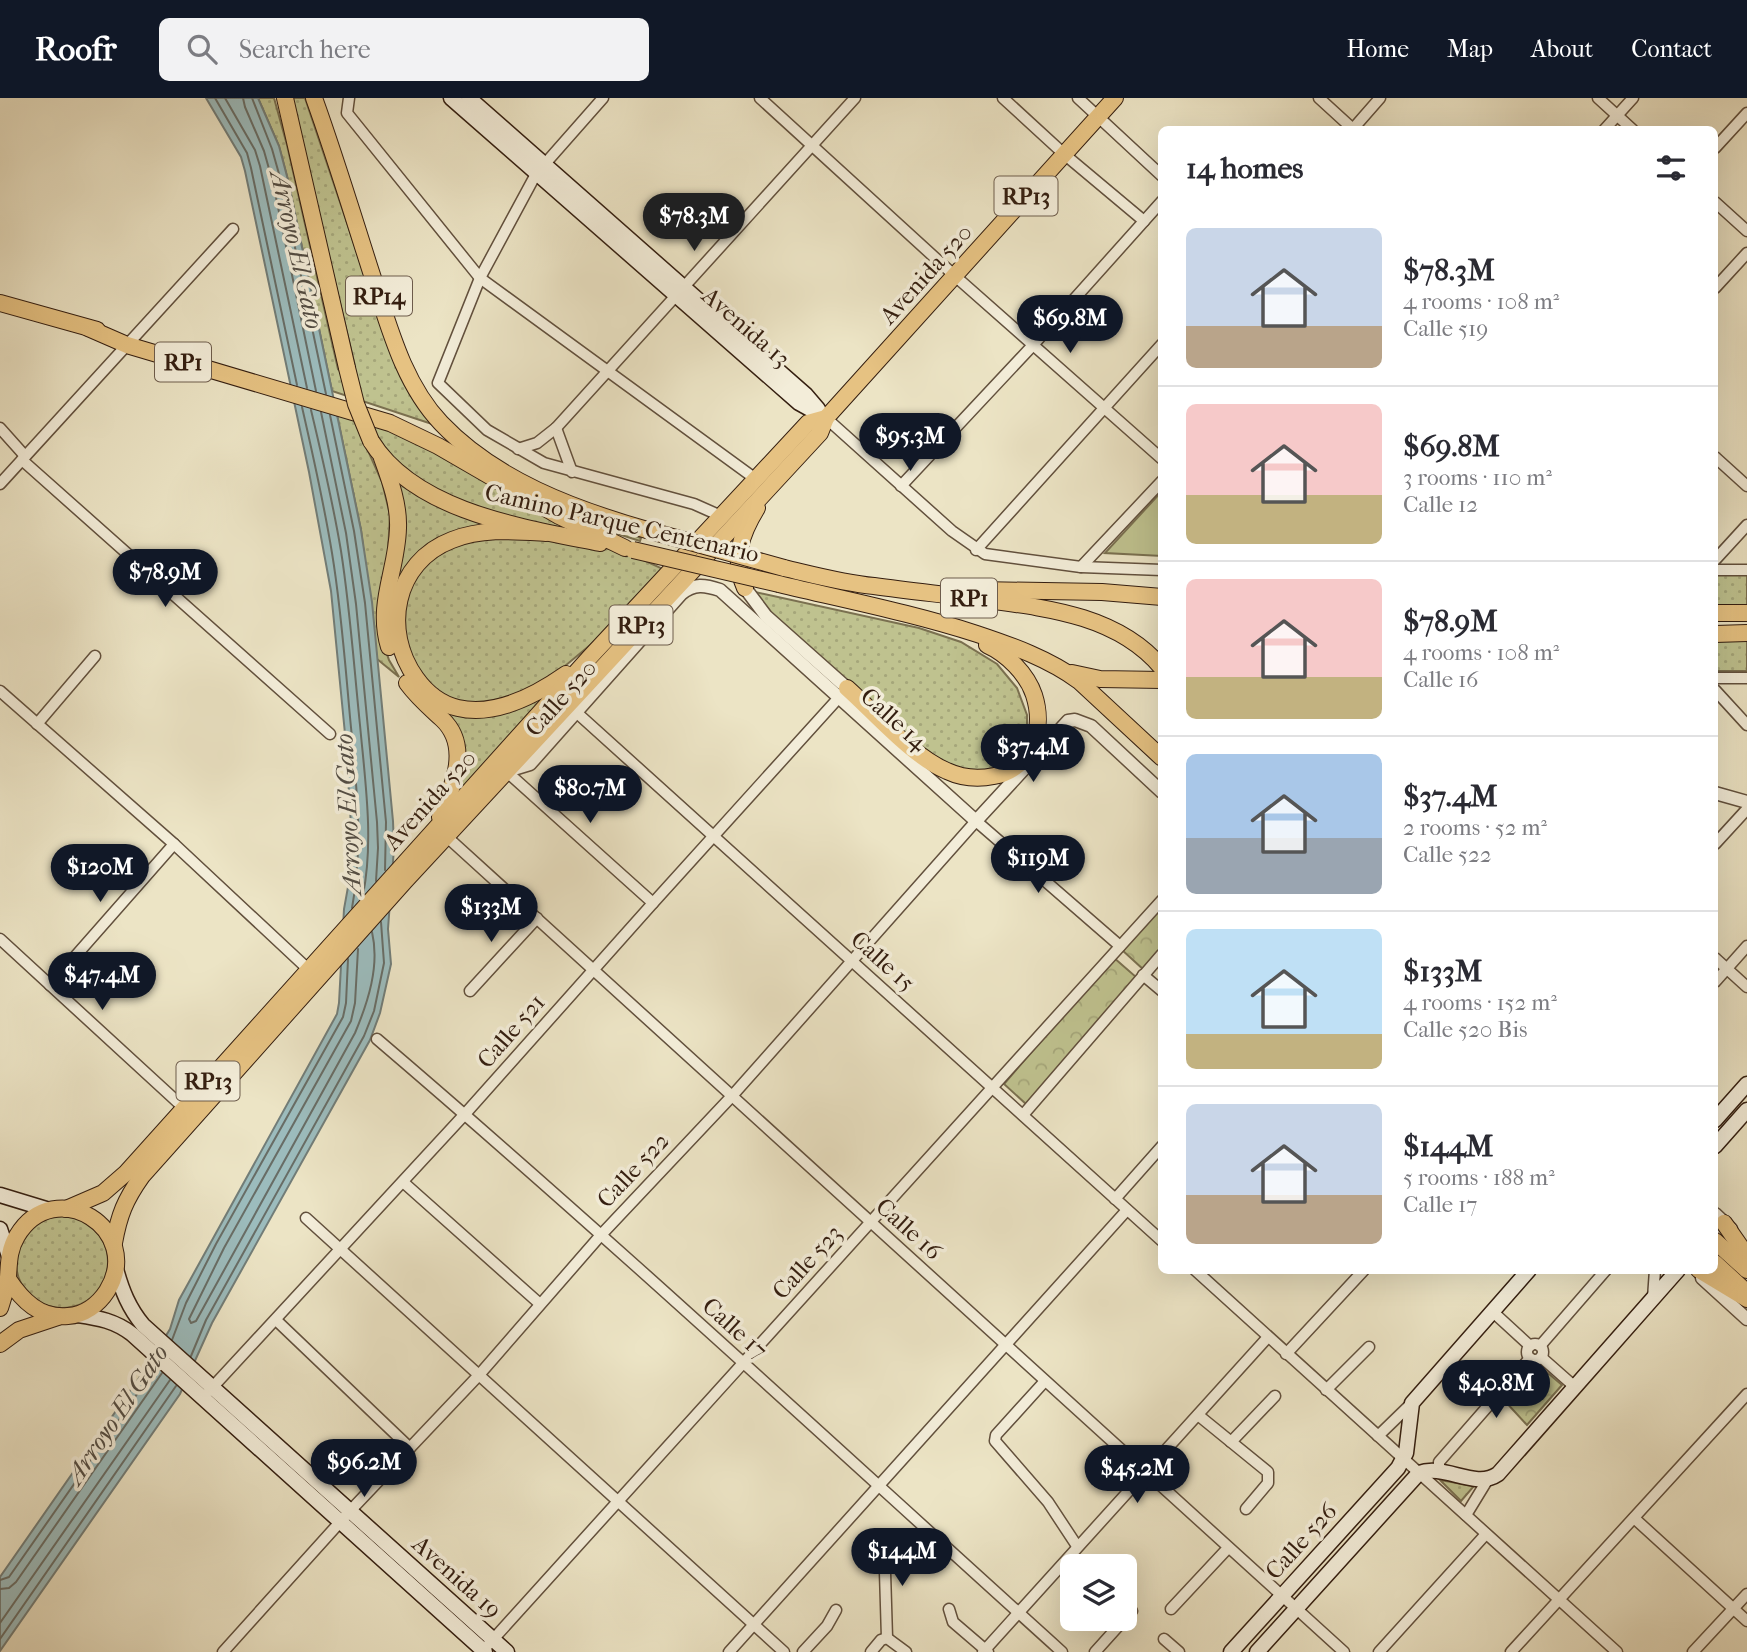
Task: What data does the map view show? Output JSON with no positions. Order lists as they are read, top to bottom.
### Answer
{
  "streets": {
    "main road": [
      "RP13",
      "Avenida 520",
      "RP14",
      "Avenida 13",
      "RP1",
      "Camino Parque Centenario",
      "Calle 526",
      "Avenida 19"
    ],
    "street": [
      "Calle 520",
      "Calle 14",
      "Calle 15",
      "Calle 521",
      "Calle 522",
      "Calle 16",
      "Calle 523",
      "Calle 17"
    ]
  },
  "crossings": [
    ["RP13", "Avenida 520"],
    ["RP13", "Avenida 19"],
    ["Avenida 520", "Avenida 13"],
    ["Avenida 520", "Calle 520"],
    ["Avenida 520", "Calle 16"],
    ["Avenida 520", "Avenida 19"],
    ["RP1", "Camino Parque Centenario"],
    ["Calle 520", "Calle 14"],
    ["Calle 520", "Calle 15"],
    ["Calle 14", "Calle 521"],
    ["Calle 14", "Calle 522"],
    ["Calle 14", "Calle 523"],
    ["Calle 15", "Calle 521"],
    ["Calle 15", "Calle 522"],
    ["Calle 15", "Calle 523"],
    ["Calle 521", "Calle 16"],
    ["Calle 521", "Calle 17"],
    ["Calle 521", "Avenida 19"],
    ["Calle 522", "Calle 16"],
    ["Calle 522", "Calle 17"],
    ["Calle 522", "Avenida 19"],
    ["Calle 16", "Calle 523"],
    ["Calle 16", "Calle 526"],
    ["Calle 523", "Calle 17"],
    ["Calle 523", "Avenida 19"]
  ],
  "water": ["Arroyo El Gato"],
  "page": {
    "header": "Roofr",
    "search": "Search here",
    "nav": [
      "Home",
      "Map",
      "About",
      "Contact"
    ],
    "heading": "14 homes",
    "price": [
      "$78.3M",
      "$69.8M",
      "$95.3M",
      "$78.9M",
      "$37.4M",
      "$80.7M",
      "$119M",
      "$120M",
      "$133M",
      "$47.4M",
      "$40.8M",
      "$96.2M",
      "$45.2M",
      "$144M"
    ],
    "list": [
      {
        "name": "$78.3M",
        "note": "4 rooms · 108 m² · Calle 519"
      },
      {
        "name": "$69.8M",
        "note": "3 rooms · 110 m² · Calle 12"
      },
      {
        "name": "$78.9M",
        "note": "4 rooms · 108 m² · Calle 16"
      },
      {
        "name": "$37.4M",
        "note": "2 rooms · 52 m² · Calle 522"
      },
      {
        "name": "$133M",
        "note": "4 rooms · 152 m² · Calle 520 Bis"
      },
      {
        "name": "$144M",
        "note": "5 rooms · 188 m² · Calle 17"
      }
    ]
  }
}
